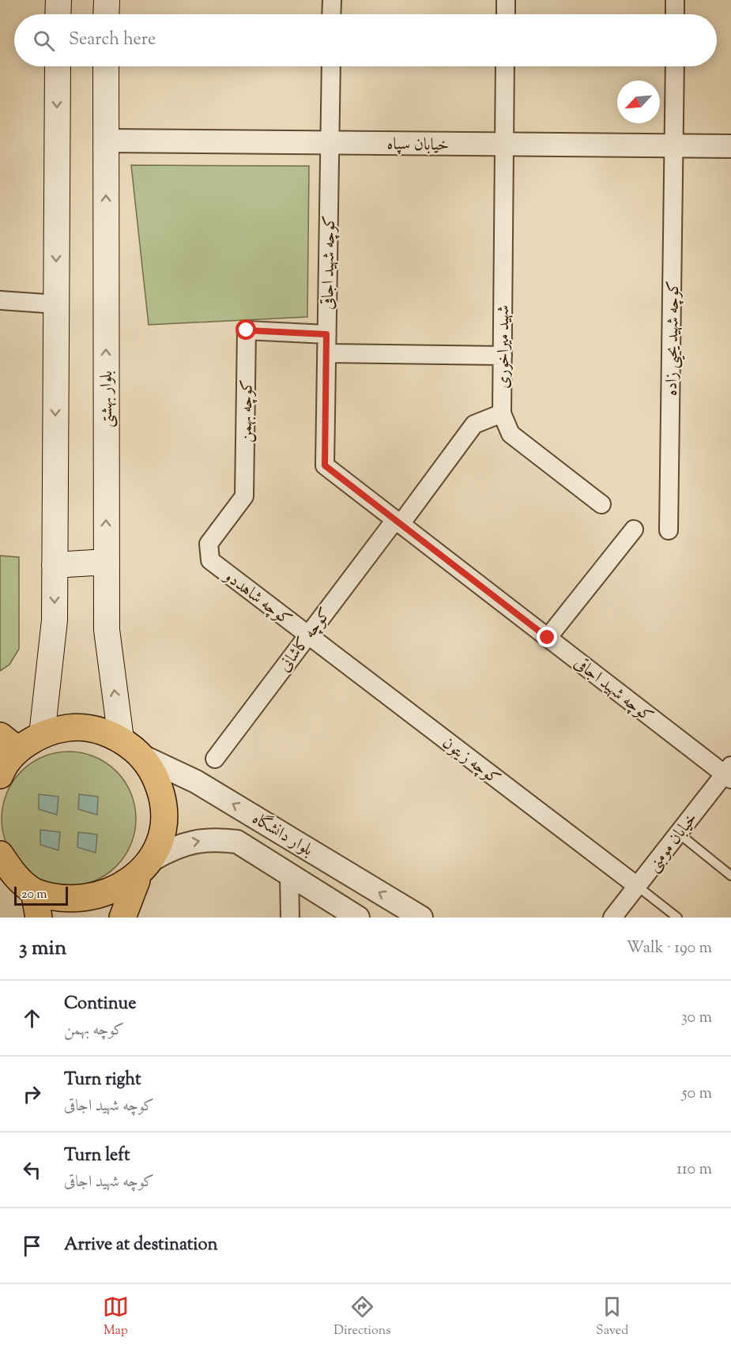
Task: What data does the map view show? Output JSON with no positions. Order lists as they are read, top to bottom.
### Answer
{
  "streets": {
    "main road": ["بلوار بهشتی"],
    "street": [
      "خیابان سپاه",
      "کوچه شهید اجاقی",
      "کوچه شهید یحیی زاده",
      "شهید میراخوری",
      "کوچه بهمن",
      "کوچه شاهددو",
      "کوچه کاشانی",
      "کوچه زیتون",
      "بلوار دانشگاه",
      "خیابان مومنی"
    ]
  },
  "crossings": [
    ["خیابان سپاه", "کوچه شهید اجاقی"],
    ["خیابان سپاه", "کوچه شهید یحیی زاده"],
    ["خیابان سپاه", "شهید میراخوری"],
    ["خیابان سپاه", "بلوار بهشتی"],
    ["کوچه شهید اجاقی", "کوچه بهمن"],
    ["کوچه شهید اجاقی", "کوچه کاشانی"],
    ["کوچه شهید اجاقی", "خیابان مومنی"],
    ["شهید میراخوری", "کوچه کاشانی"],
    ["کوچه بهمن", "کوچه شاهددو"],
    ["کوچه شاهددو", "کوچه کاشانی"],
    ["کوچه شاهددو", "کوچه زیتون"],
    ["کوچه کاشانی", "کوچه زیتون"],
    ["کوچه زیتون", "خیابان مومنی"]
  ],
  "scale_bar": "20 m",
  "north": "bottom left",
  "page": {
    "search": "Search here",
    "scale": "20 m",
    "heading": ["3 min", "Walk · 190 m"],
    "list": [
      ["Continue", "کوچه بهمن", "30 m"],
      ["Turn right", "کوچه شهید اجاقی", "50 m"],
      ["Turn left", "کوچه شهید اجاقی", "110 m"],
      "Arrive at destination"
    ],
    "nav": ["Map", "Directions", "Saved"]
  }
}
